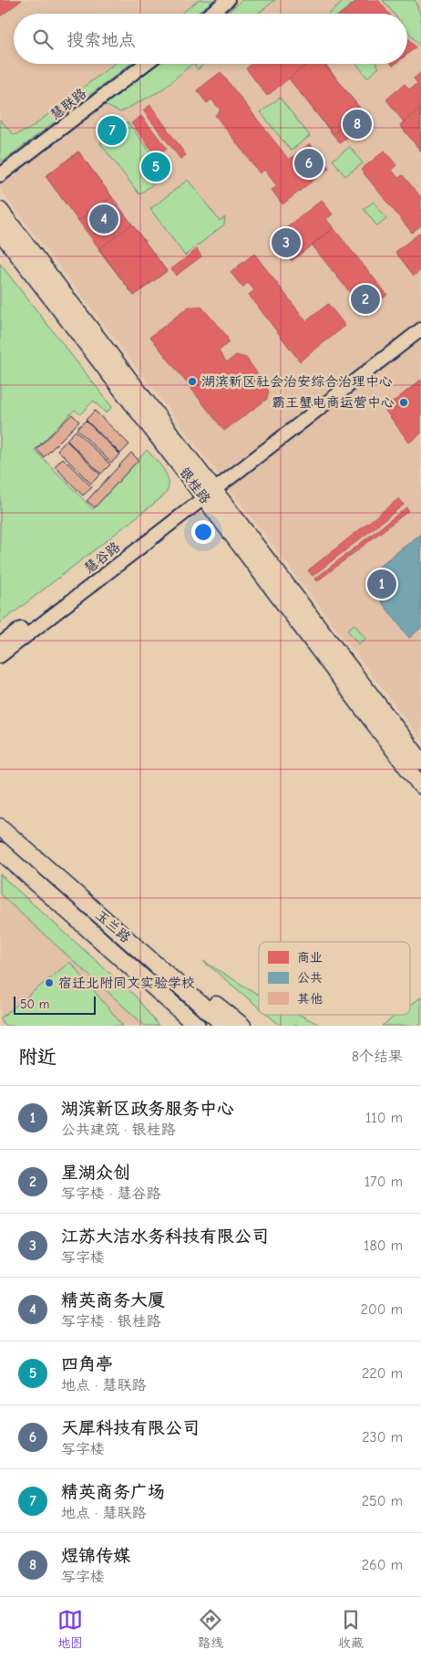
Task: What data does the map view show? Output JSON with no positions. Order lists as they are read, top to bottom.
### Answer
{
  "streets": {
    "street": [
      "慧联路",
      "银桂路",
      "慧谷路",
      "玉兰路"
    ]
  },
  "crossings": [
    ["银桂路", "慧谷路"]
  ],
  "places": ["湖滨新区社会治安综合治理中心", "霸王蟹电商运营中心", "宿迁北附同文实验学校"],
  "legend": ["商业", "公共", "其他"],
  "scale_bar": "50 m",
  "page": {
    "search": "搜索地点",
    "pins": [
      "8",
      "7",
      "6",
      "5",
      "4",
      "3",
      "2",
      "1"
    ],
    "scale": "50 m",
    "heading": ["附近", "8个结果"],
    "list": [
      {
        "mark": "1",
        "name": "湖滨新区政务服务中心",
        "note": "公共建筑 · 银桂路",
        "value": "110 m"
      },
      {
        "mark": "2",
        "name": "星湖众创",
        "note": "写字楼 · 慧谷路",
        "value": "170 m"
      },
      {
        "mark": "3",
        "name": "江苏大洁水务科技有限公司",
        "note": "写字楼",
        "value": "180 m"
      },
      {
        "mark": "4",
        "name": "精英商务大厦",
        "note": "写字楼 · 银桂路",
        "value": "200 m"
      },
      {
        "mark": "5",
        "name": "四角亭",
        "note": "地点 · 慧联路",
        "value": "220 m"
      },
      {
        "mark": "6",
        "name": "天犀科技有限公司",
        "note": "写字楼",
        "value": "230 m"
      },
      {
        "mark": "7",
        "name": "精英商务广场",
        "note": "地点 · 慧联路",
        "value": "250 m"
      },
      {
        "mark": "8",
        "name": "煜锦传媒",
        "note": "写字楼",
        "value": "260 m"
      }
    ],
    "nav": ["地图", "路线", "收藏"]
  }
}
